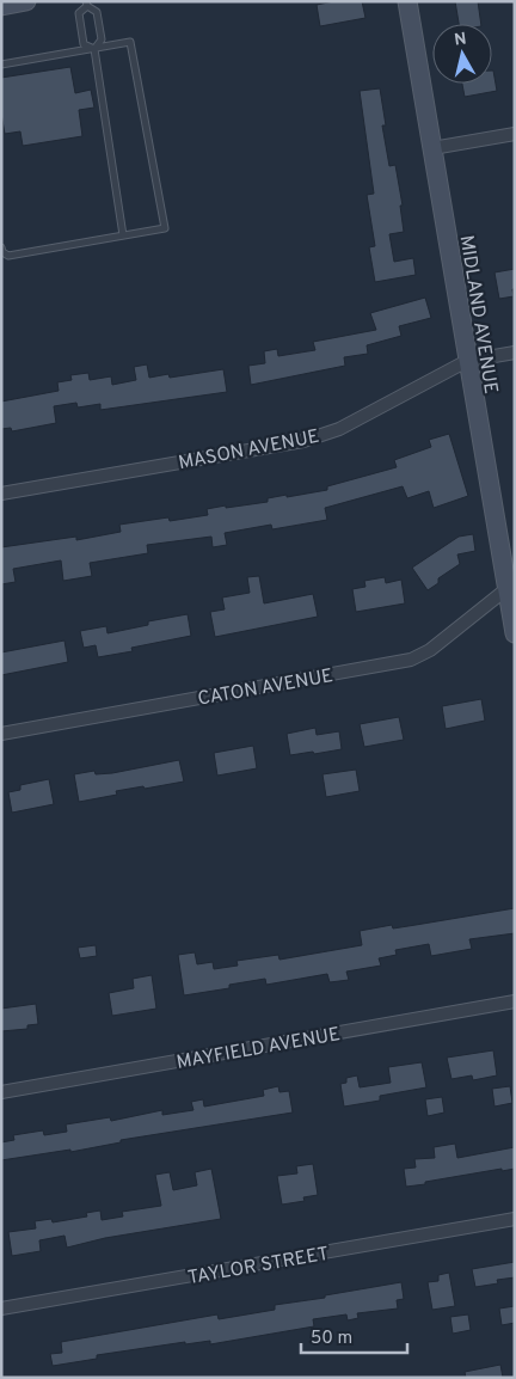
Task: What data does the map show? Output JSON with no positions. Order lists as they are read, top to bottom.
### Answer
{
  "streets": {
    "main road": ["MIDLAND AVENUE"],
    "street": [
      "MASON AVENUE",
      "CATON AVENUE",
      "MAYFIELD AVENUE",
      "TAYLOR STREET"
    ]
  },
  "crossings": [
    ["MIDLAND AVENUE", "MASON AVENUE"],
    ["MIDLAND AVENUE", "CATON AVENUE"]
  ],
  "scale_bar": "50 m",
  "north": "top"
}
